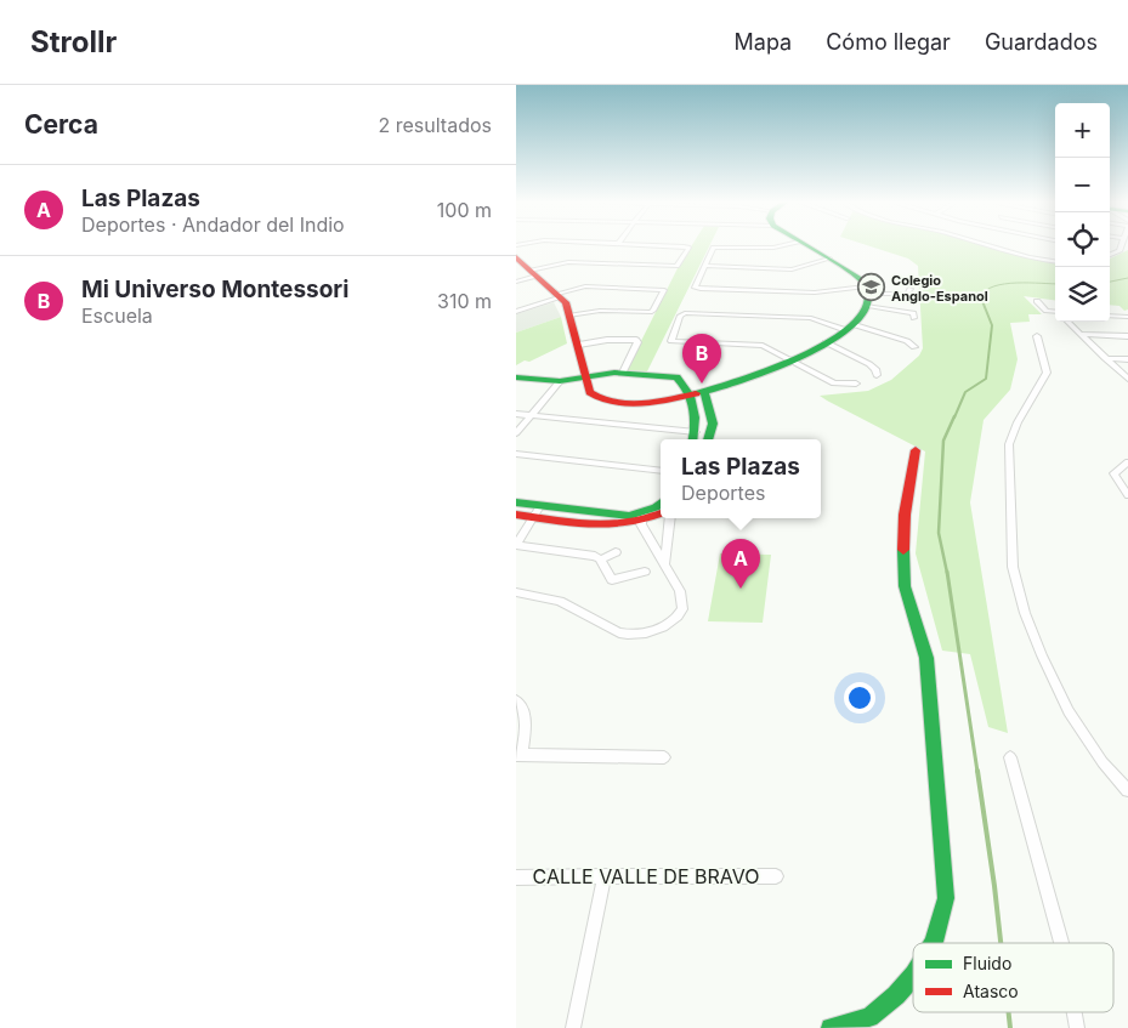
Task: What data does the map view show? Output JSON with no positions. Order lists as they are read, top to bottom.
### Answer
{
  "streets": {
    "street": ["CALLE VALLE DE BRAVO"]
  },
  "places": {
    "school or university": ["Colegio Anglo-Espanol"]
  },
  "legend": ["Fluido", "Atasco"],
  "page": {
    "header": "Strollr",
    "nav": ["Mapa", "Cómo llegar", "Guardados"],
    "heading": ["Cerca", "2 resultados"],
    "map_buttons": ["+", "−"],
    "list": [
      {
        "mark": "A",
        "name": "Las Plazas",
        "note": "Deportes · Andador del Indio",
        "value": "100 m"
      },
      {
        "mark": "B",
        "name": "Mi Universo Montessori",
        "note": "Escuela",
        "value": "310 m"
      }
    ],
    "pins": ["B", "A"],
    "popup": ["Las Plazas", "Deportes"]
  }
}
